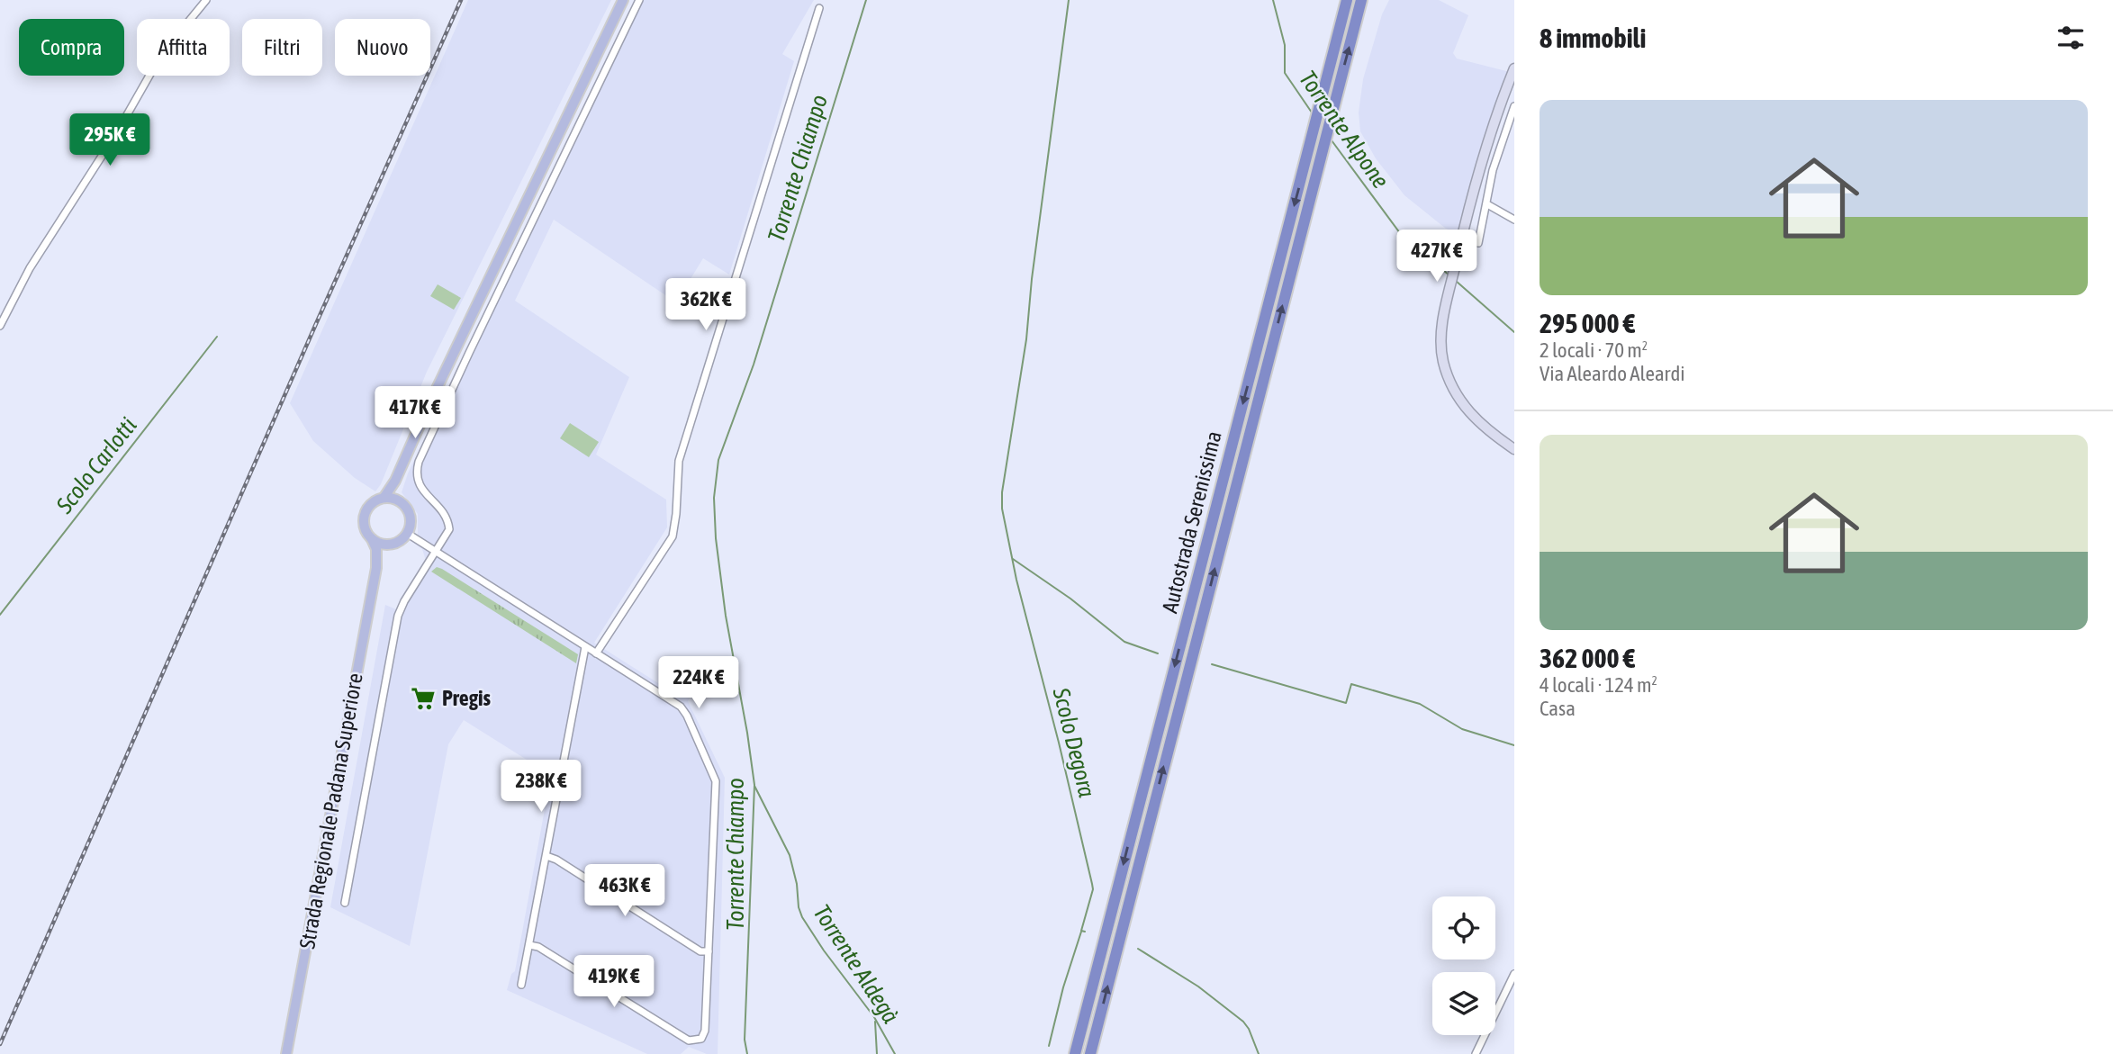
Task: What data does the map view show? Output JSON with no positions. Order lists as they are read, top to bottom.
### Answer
{
  "streets": {
    "highway": ["Autostrada Serenissima"],
    "main road": ["Strada Regionale Padana Superiore"]
  },
  "water": [
    "Torrente Alpone",
    "Torrente Chiampo",
    "Scolo Carlotti",
    "Scolo Degora",
    "Torrente Aldegà"
  ],
  "places": {
    "supermarket": ["Pregis"]
  },
  "page": {
    "heading": "8 immobili",
    "chip": [
      "Compra",
      "Affitta",
      "Filtri",
      "Nuovo"
    ],
    "list": [
      {
        "name": "295 000 €",
        "note": "2 locali · 70 m² · Via Aleardo Aleardi"
      },
      {
        "name": "362 000 €",
        "note": "4 locali · 124 m² · Casa"
      }
    ],
    "price": [
      "295K €",
      "427K €",
      "362K €",
      "417K €",
      "224K €",
      "238K €",
      "463K €",
      "419K €"
    ]
  }
}
